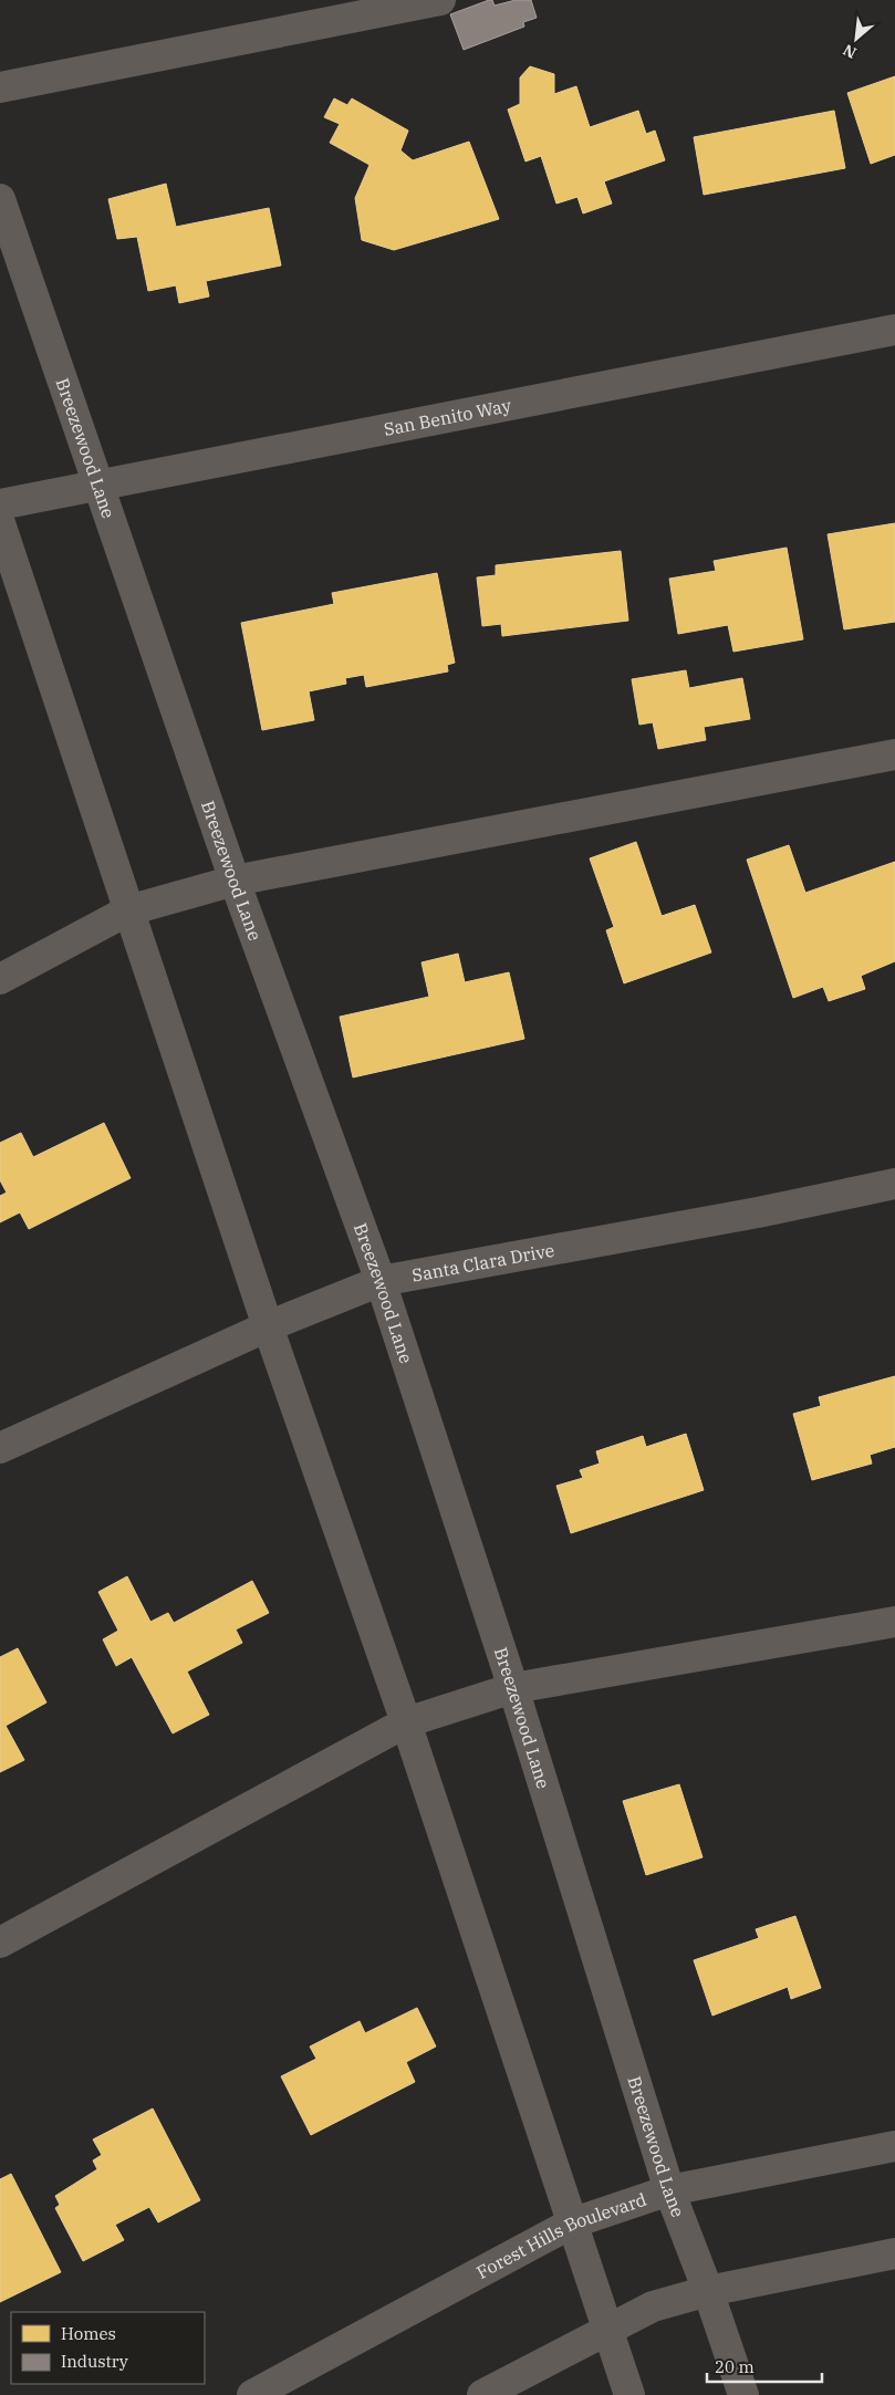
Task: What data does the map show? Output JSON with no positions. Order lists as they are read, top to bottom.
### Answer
{
  "streets": {
    "street": [
      "San Benito Way",
      "Breezewood Lane",
      "Santa Clara Drive",
      "Forest Hills Boulevard"
    ]
  },
  "crossings": [
    ["San Benito Way", "Breezewood Lane"],
    ["Breezewood Lane", "Santa Clara Drive"],
    ["Breezewood Lane", "Forest Hills Boulevard"]
  ],
  "legend": ["Homes", "Industry"],
  "scale_bar": "20 m",
  "north": "bottom left"
}
